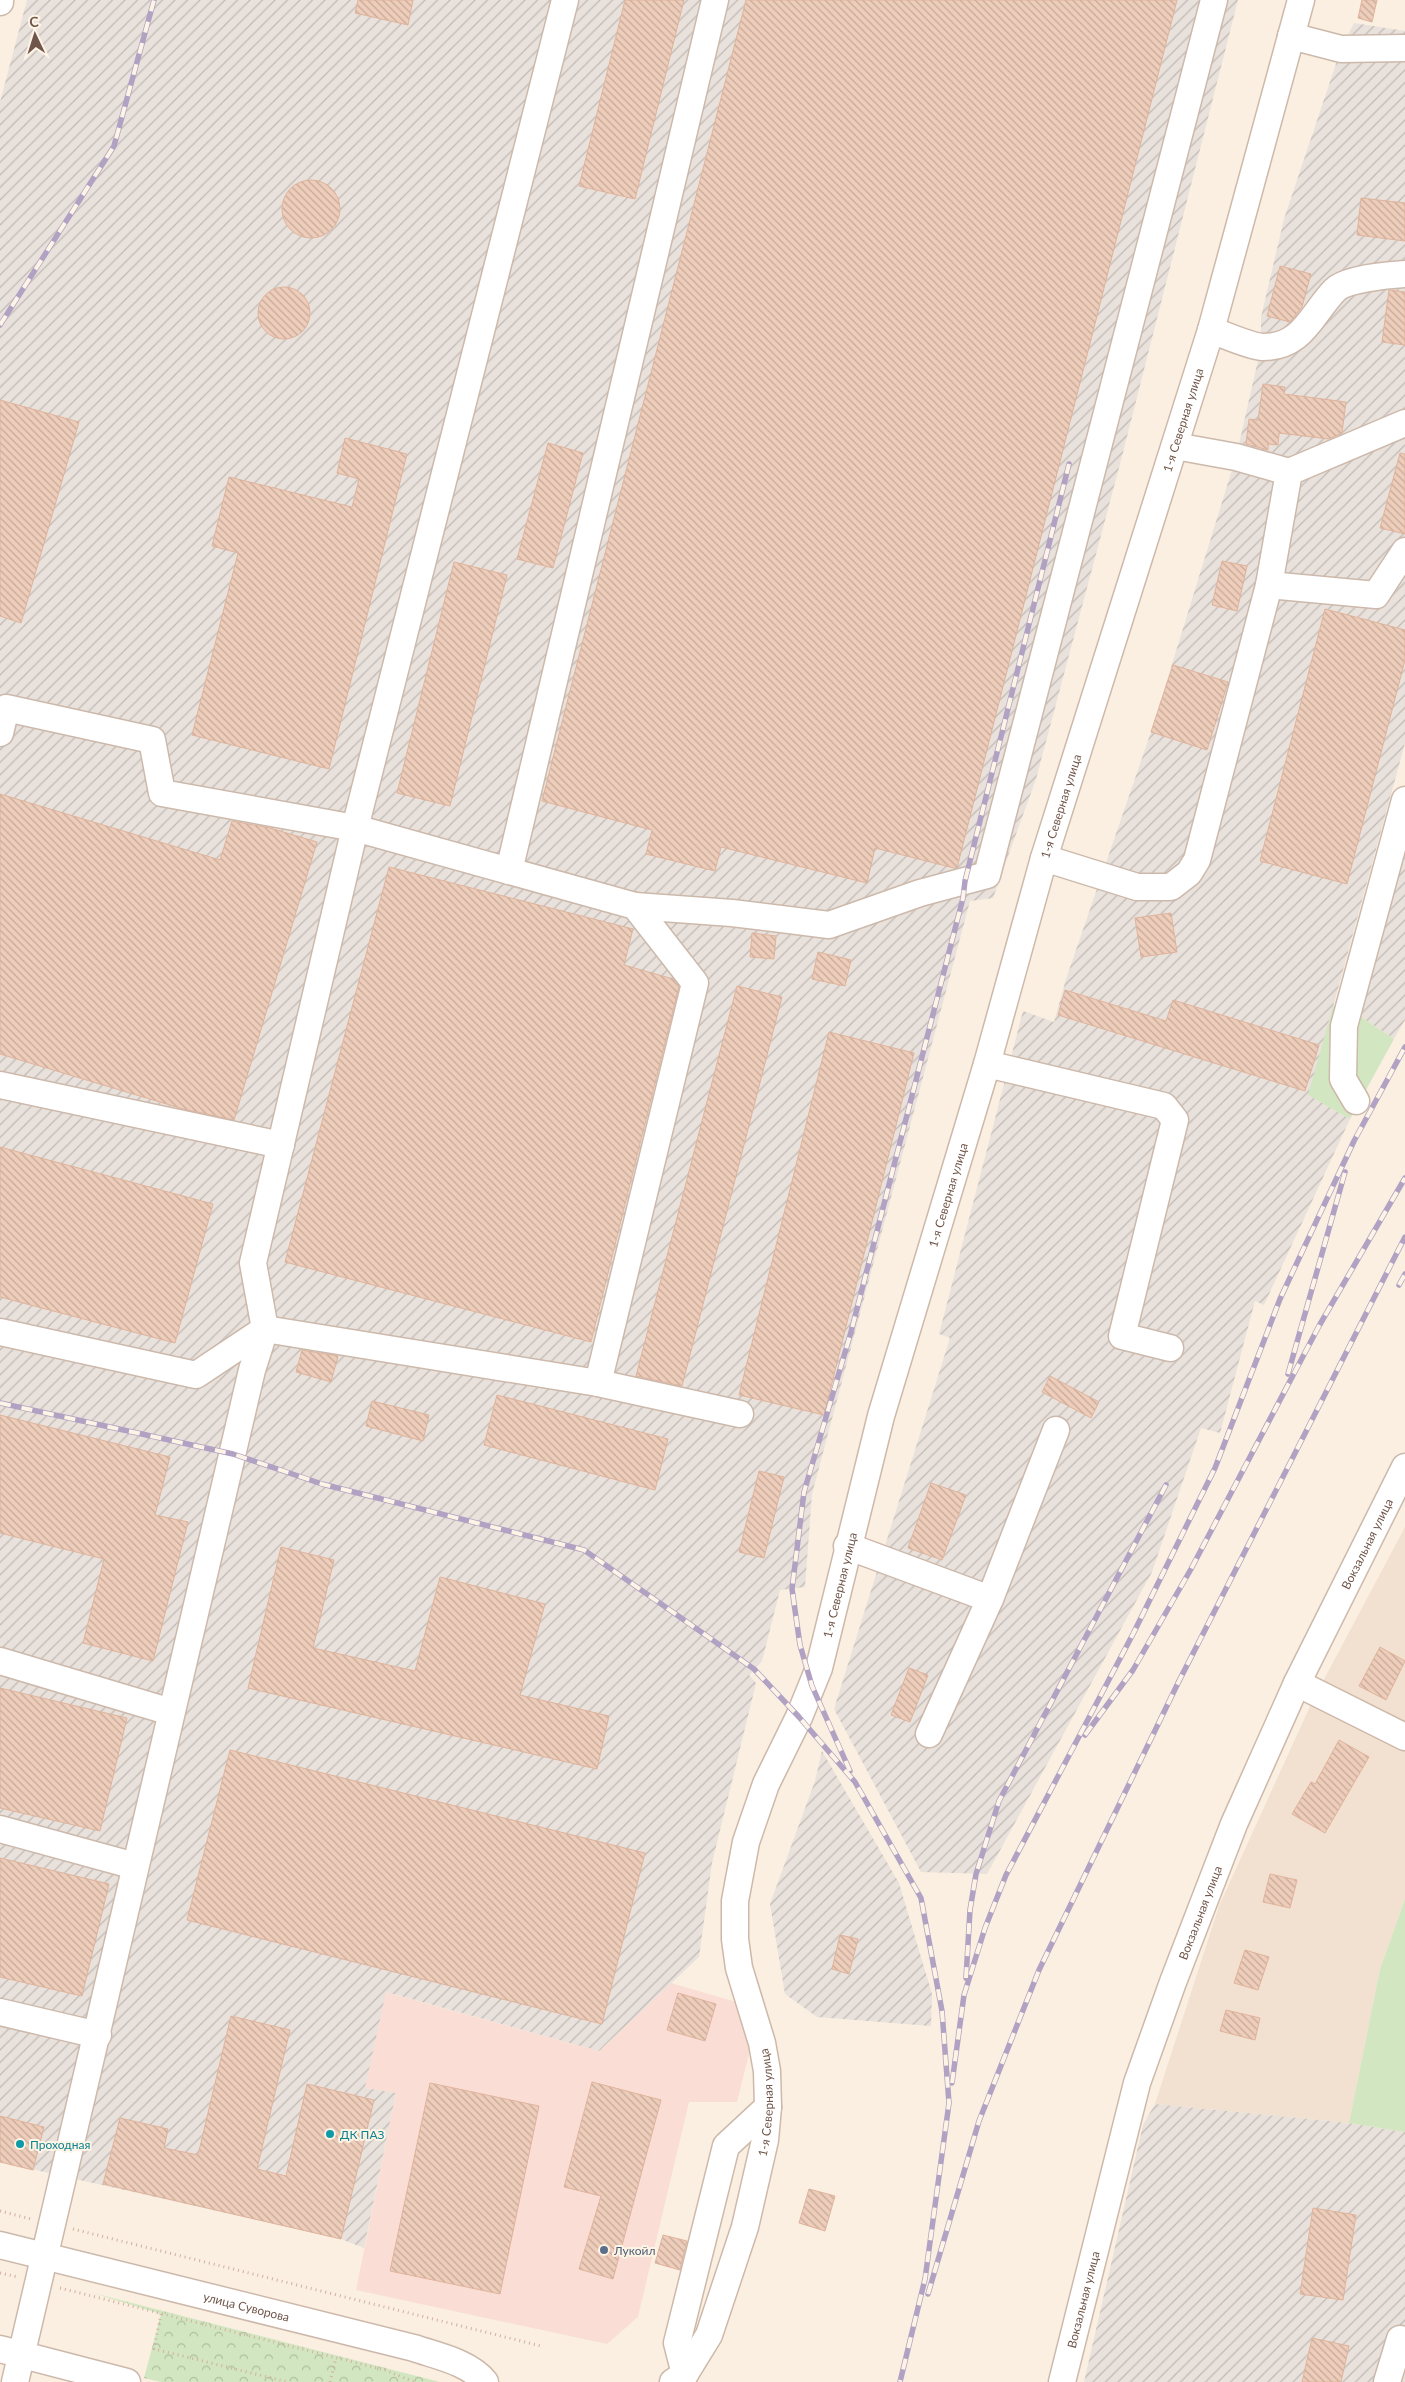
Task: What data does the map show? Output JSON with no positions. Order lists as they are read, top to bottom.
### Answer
{
  "streets": {
    "street": ["1-я Северная улица", "Вокзальная улица", "улица Суворова"]
  },
  "places": ["ДК ПАЗ", "Проходная", "Лукойл"],
  "north": "top"
}
